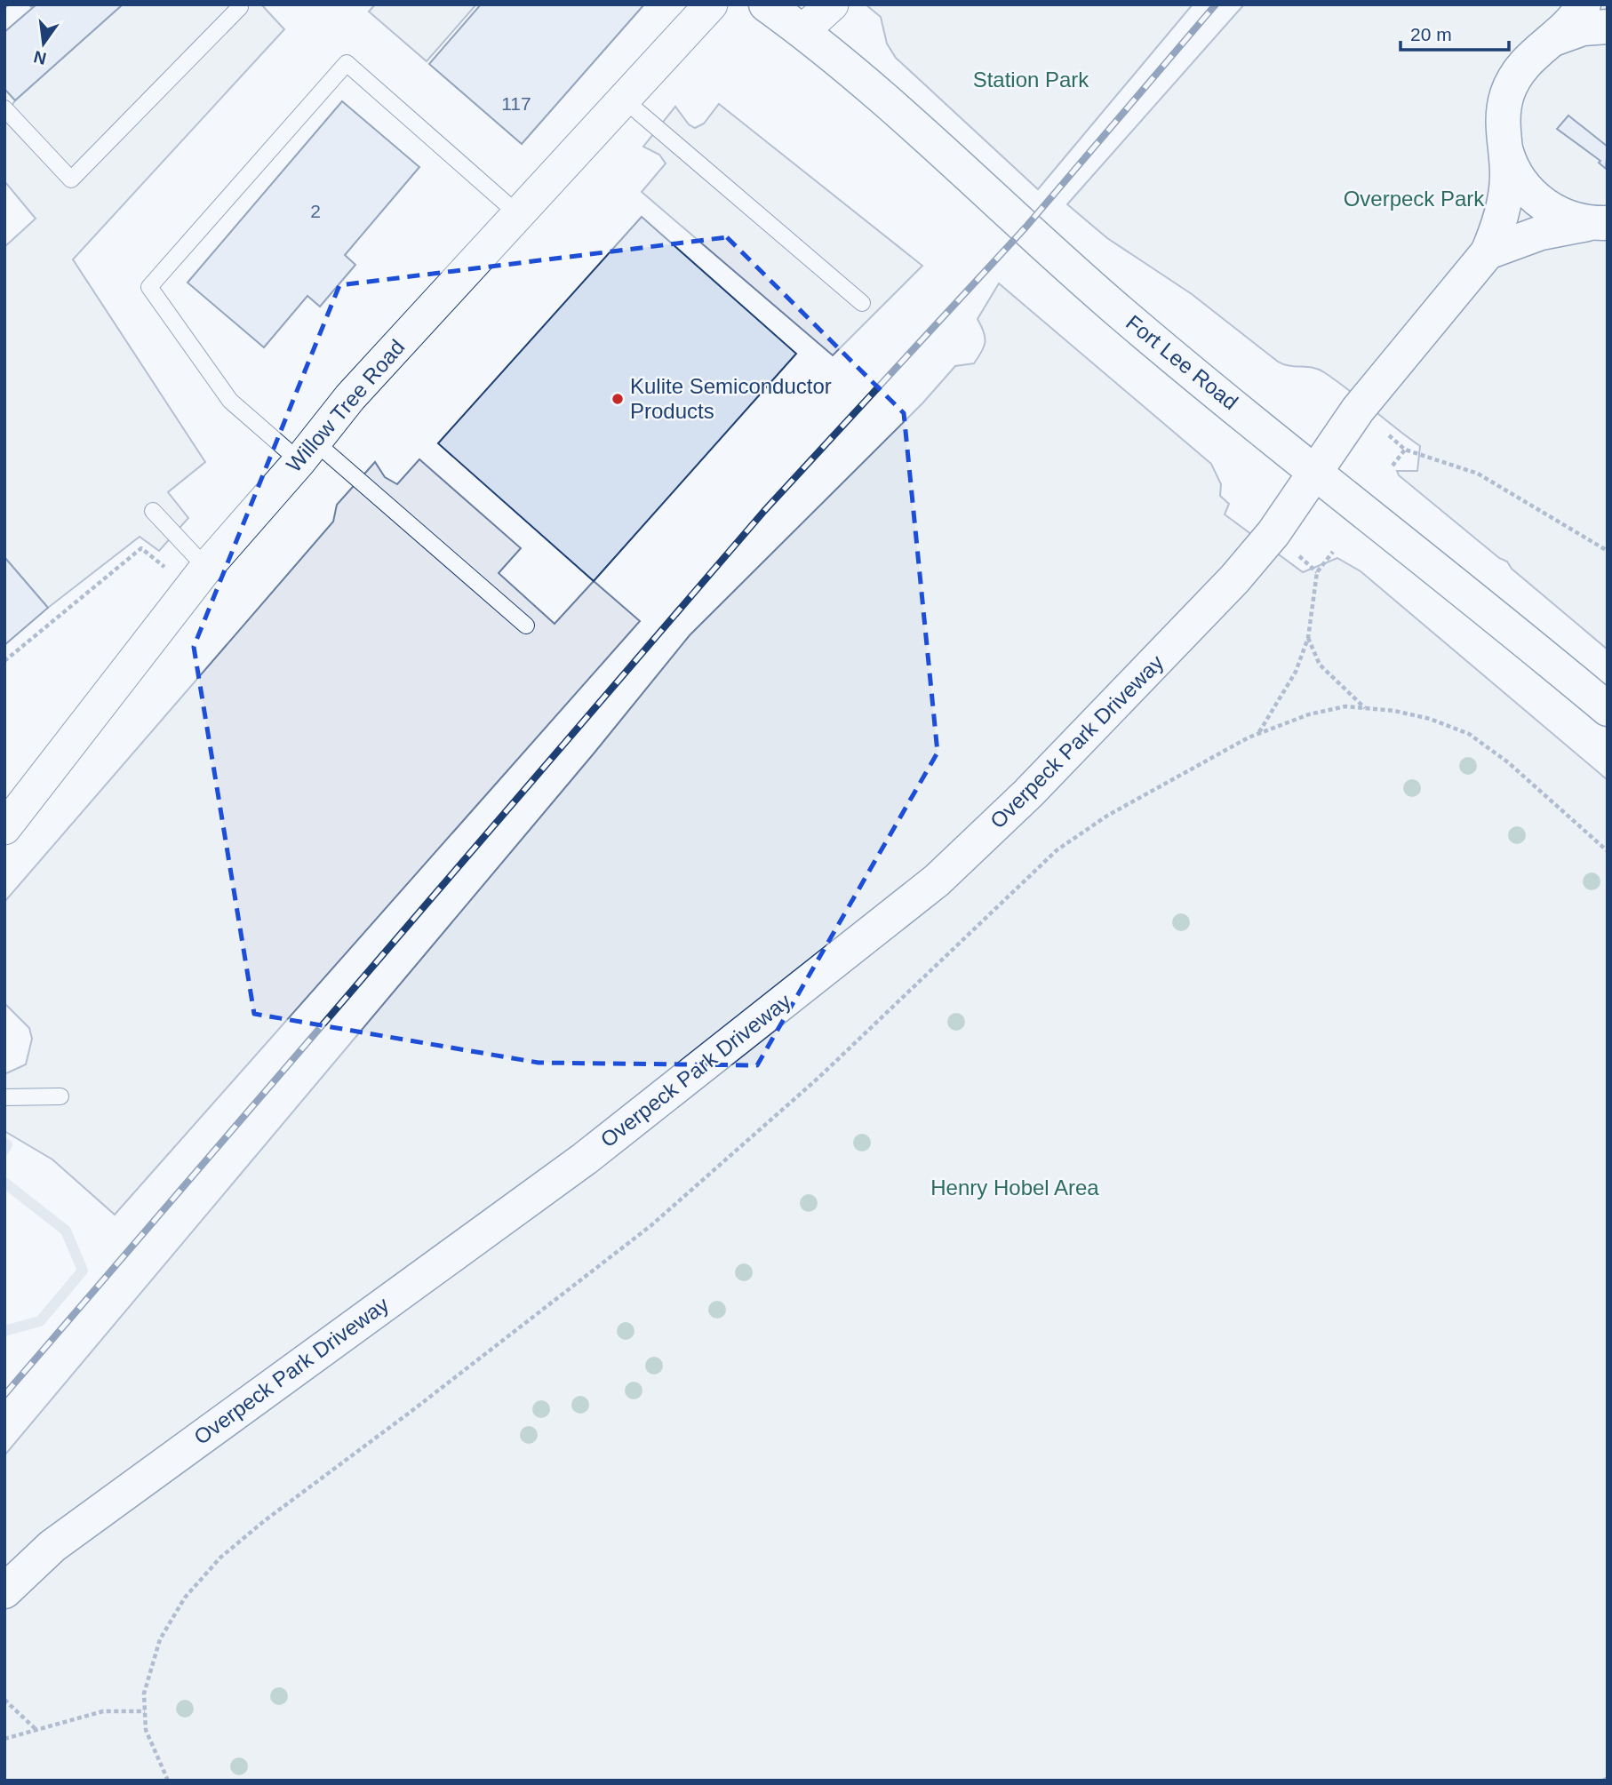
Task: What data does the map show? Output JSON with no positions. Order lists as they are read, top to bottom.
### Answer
{
  "streets": {
    "street": ["Fort Lee Road", "Willow Tree Road", "Overpeck Park Driveway"]
  },
  "crossings": [
    ["Fort Lee Road", "Overpeck Park Driveway"]
  ],
  "parks": ["Station Park", "Overpeck Park", "Henry Hobel Area"],
  "places": ["Kulite Semiconductor Products"],
  "house_numbers": ["117", "2"],
  "scale_bar": "20 m",
  "north": "bottom"
}
